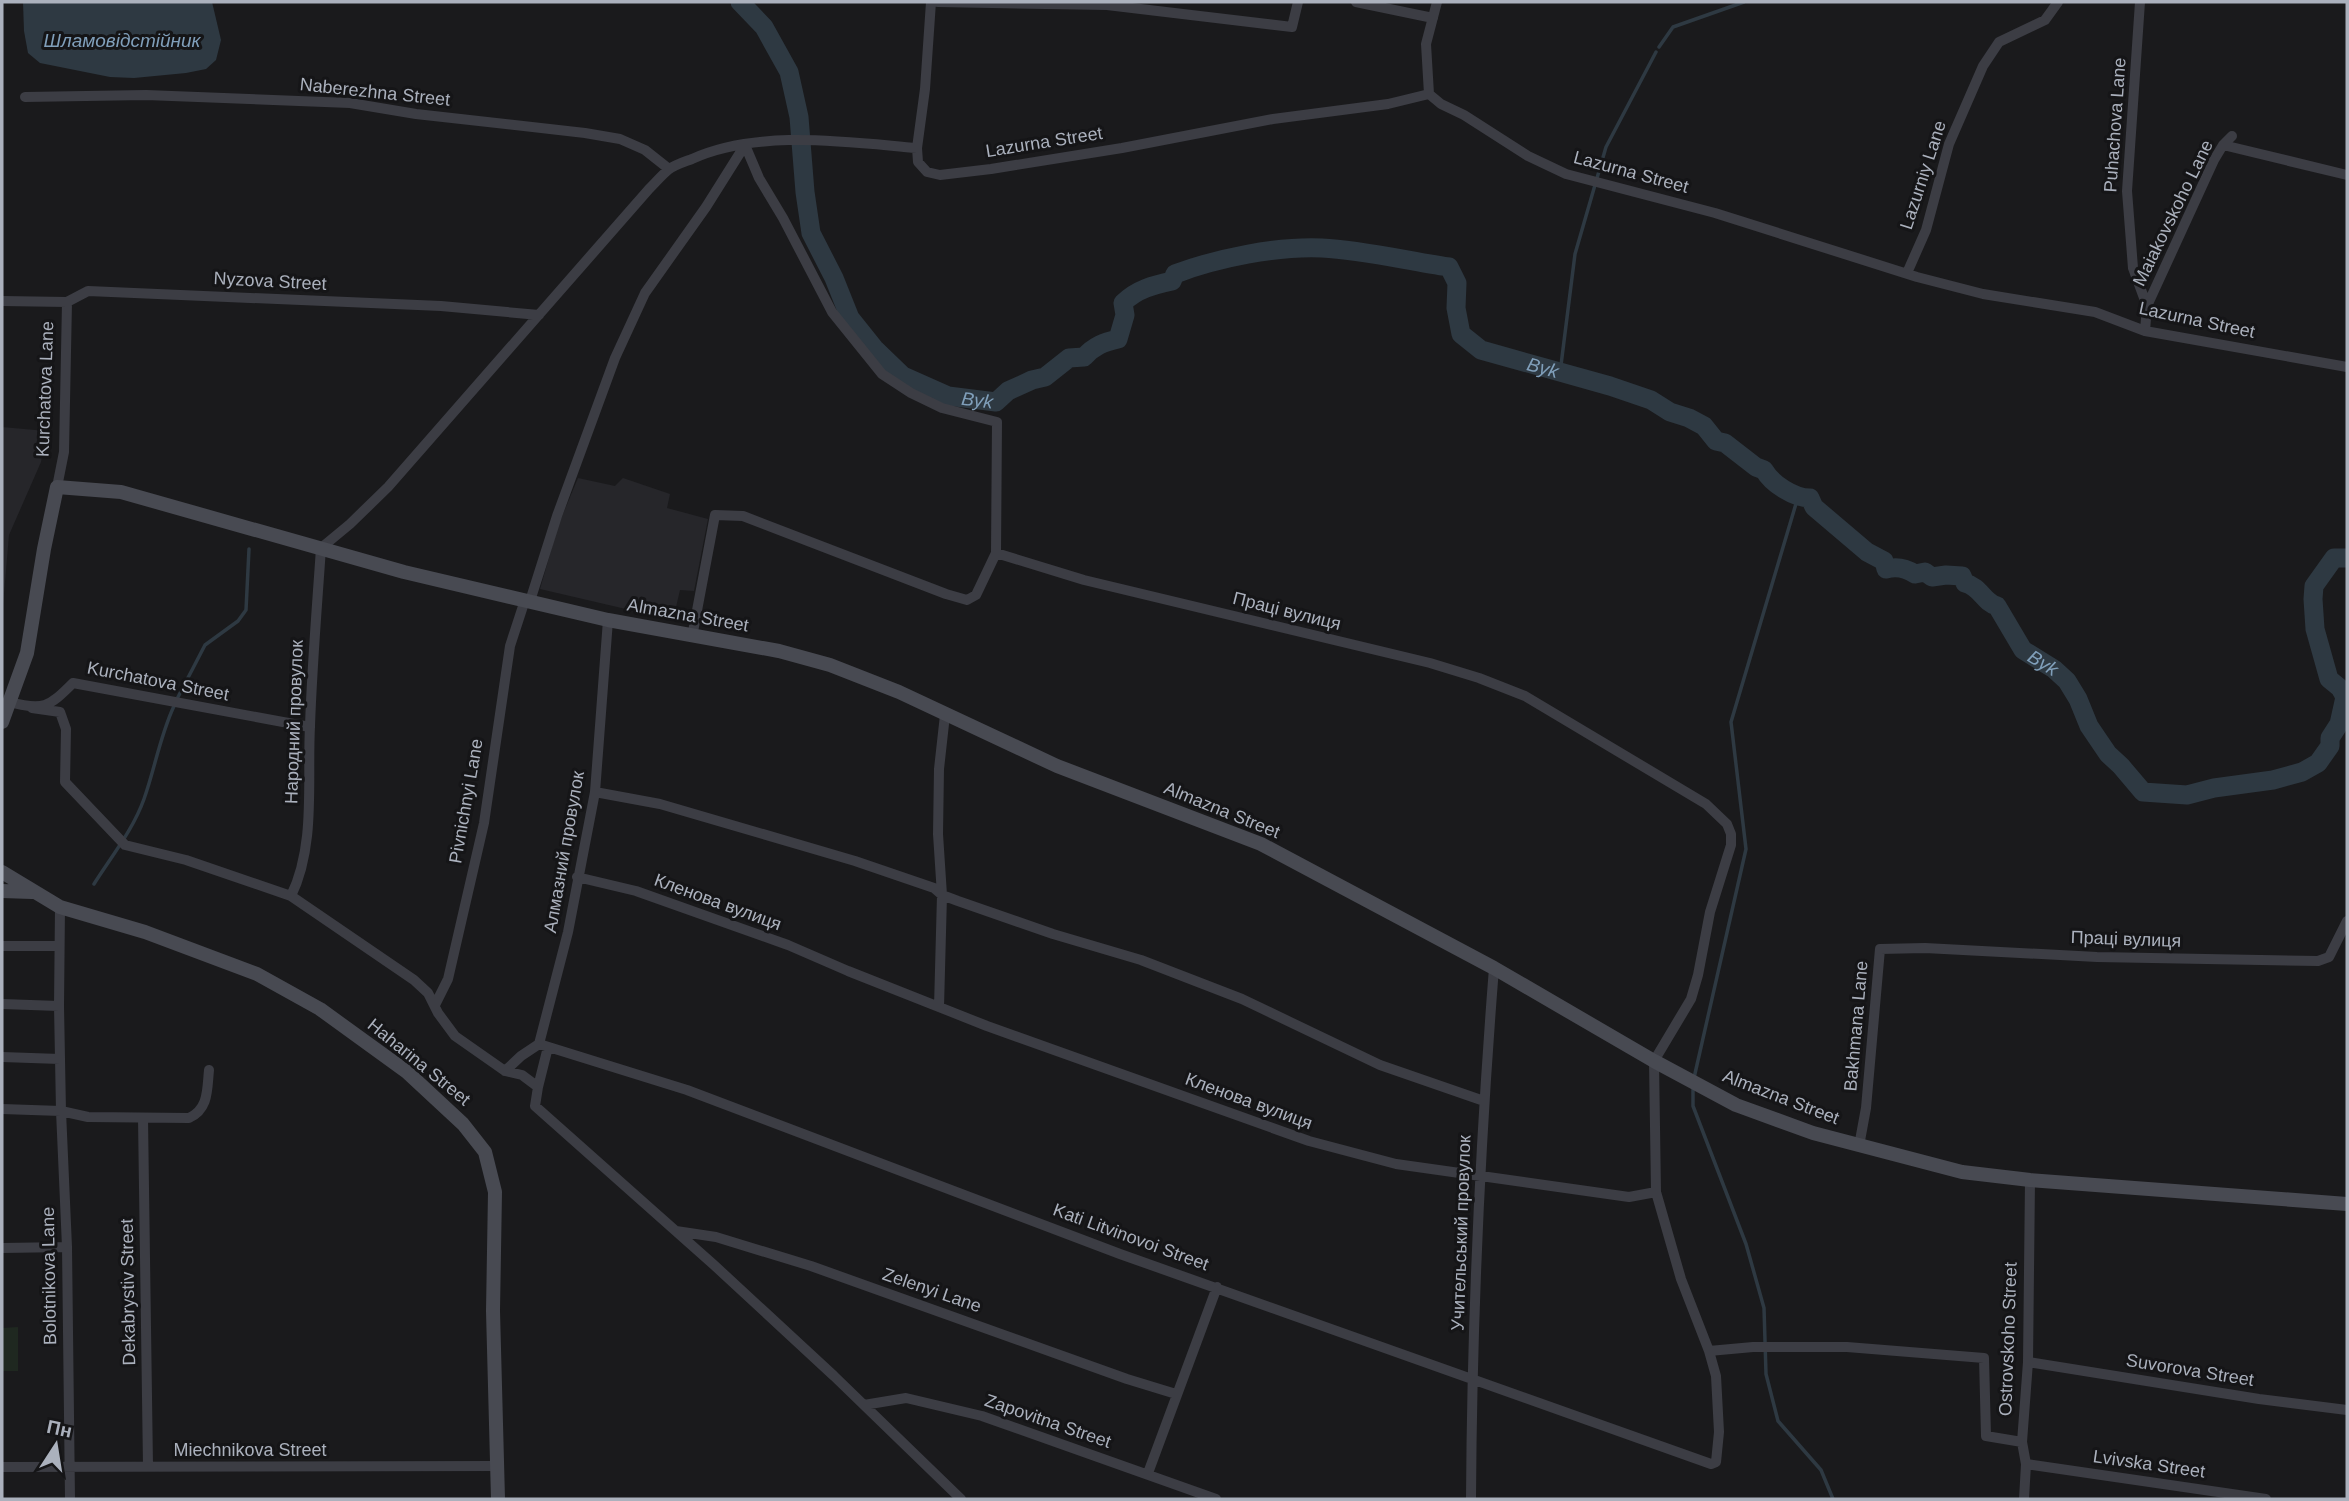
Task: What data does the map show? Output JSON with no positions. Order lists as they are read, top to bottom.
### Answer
{
  "streets": {
    "main road": ["Kurchatova Lane", "Almazna Street", "Haharina Street"],
    "street": [
      "Naberezhna Street",
      "Puhachova Lane",
      "Lazurna Street",
      "Lazurniy Lane",
      "Maiakovskoho Lane",
      "Nyzova Street",
      "Праці вулиця",
      "Kurchatova Street",
      "Народний провулок",
      "Pivnichnyi Lane",
      "Алмазний провулок",
      "Кленова вулиця",
      "Bakhmana Lane",
      "Учительський провулок",
      "Kati Litvinovoi Street",
      "Bolotnikova Lane",
      "Zelenyi Lane",
      "Dekabrystiv Street",
      "Ostrovskoho Street",
      "Suvorova Street",
      "Zapovitna Street",
      "Miechnikova Street",
      "Lvivska Street"
    ]
  },
  "crossings": [
    ["Puhachova Lane", "Lazurna Street"],
    ["Puhachova Lane", "Maiakovskoho Lane"],
    ["Lazurna Street", "Lazurniy Lane"],
    ["Nyzova Street", "Kurchatova Lane"],
    ["Kurchatova Lane", "Almazna Street"],
    ["Праці вулиця", "Almazna Street"],
    ["Праці вулиця", "Bakhmana Lane"],
    ["Almazna Street", "Народний провулок"],
    ["Almazna Street", "Pivnichnyi Lane"],
    ["Almazna Street", "Алмазний провулок"],
    ["Almazna Street", "Bakhmana Lane"],
    ["Almazna Street", "Учительський провулок"],
    ["Almazna Street", "Ostrovskoho Street"],
    ["Kurchatova Street", "Народний провулок"],
    ["Алмазний провулок", "Кленова вулиця"],
    ["Алмазний провулок", "Kati Litvinovoi Street"],
    ["Кленова вулиця", "Учительський провулок"],
    ["Haharina Street", "Bolotnikova Lane"],
    ["Haharina Street", "Miechnikova Street"],
    ["Учительський провулок", "Kati Litvinovoi Street"],
    ["Bolotnikova Lane", "Miechnikova Street"],
    ["Dekabrystiv Street", "Miechnikova Street"],
    ["Ostrovskoho Street", "Suvorova Street"],
    ["Ostrovskoho Street", "Lvivska Street"]
  ],
  "water": ["Шламовідстійник", "Byk"],
  "north": "top"
}
